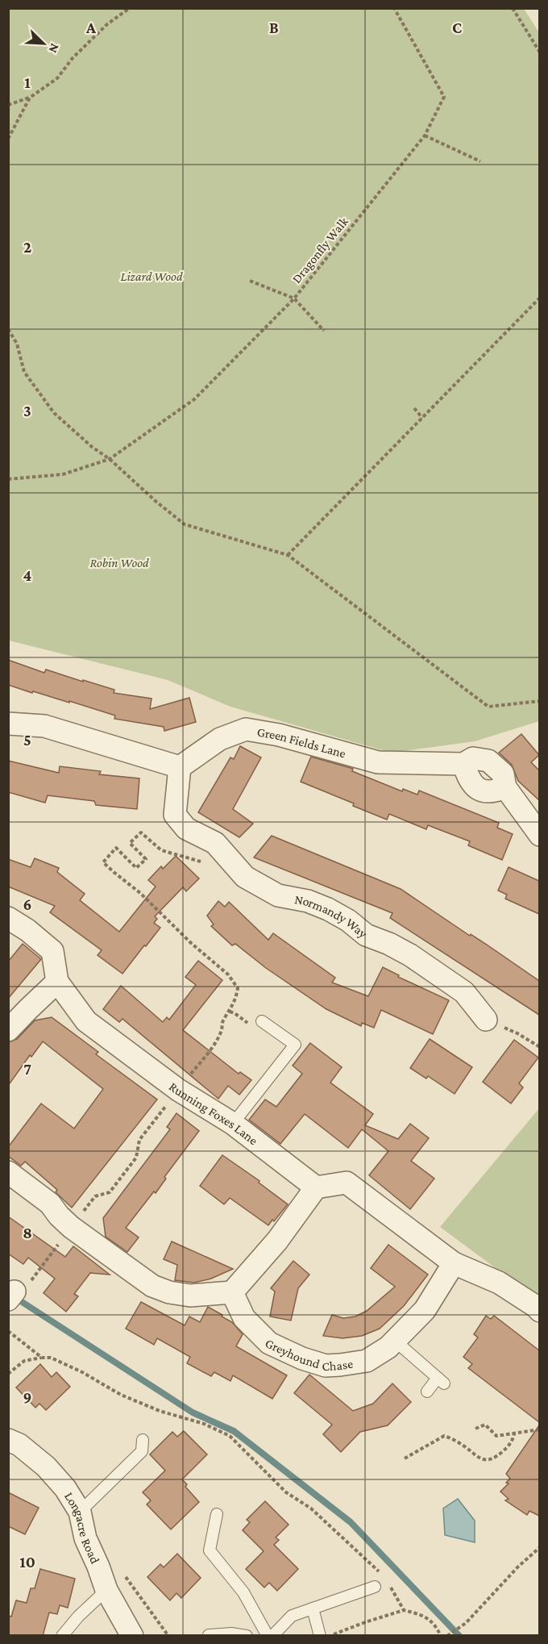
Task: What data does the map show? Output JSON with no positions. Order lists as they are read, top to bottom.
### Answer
{
  "streets": {
    "street": [
      "Green Fields Lane",
      "Normandy Way",
      "Running Foxes Lane",
      "Greyhound Chase",
      "Longacre Road"
    ],
    "path": ["Dragonfly Walk"]
  },
  "crossings": [
    ["Green Fields Lane", "Normandy Way"]
  ],
  "parks": ["Lizard Wood", "Robin Wood"],
  "north": "bottom right",
  "grid": {
    "columns": ["A", "B", "C"],
    "rows": [
      "1",
      "2",
      "3",
      "4",
      "5",
      "6",
      "7",
      "8",
      "9",
      "10"
    ]
  }
}
